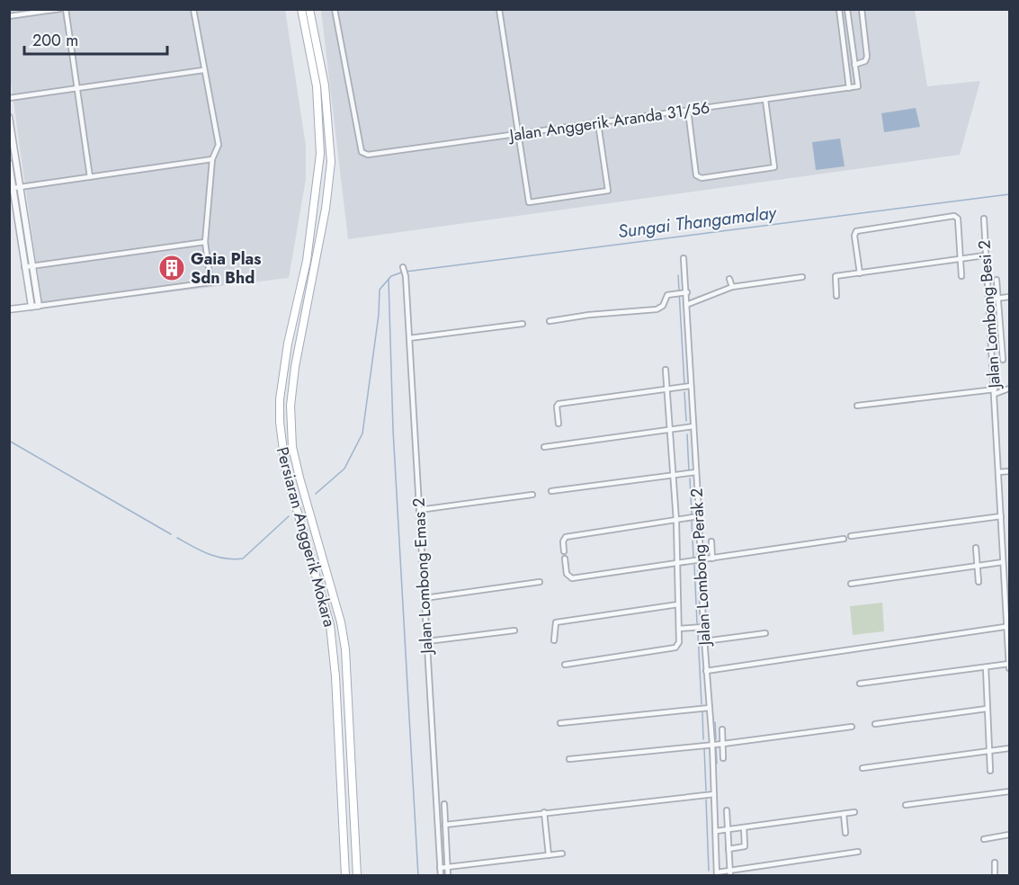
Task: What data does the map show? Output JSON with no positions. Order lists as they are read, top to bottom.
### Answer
{
  "streets": {
    "main road": ["Persiaran Anggerik Mokara"],
    "street": [
      "Jalan Anggerik Aranda 31/56",
      "Jalan Lombong Besi 2",
      "Jalan Lombong Perak 2",
      "Jalan Lombong Emas 2"
    ]
  },
  "water": ["Sungai Thangamalay"],
  "places": {
    "building": ["Gaia Plas Sdn Bhd"]
  },
  "scale_bar": "200 m"
}
